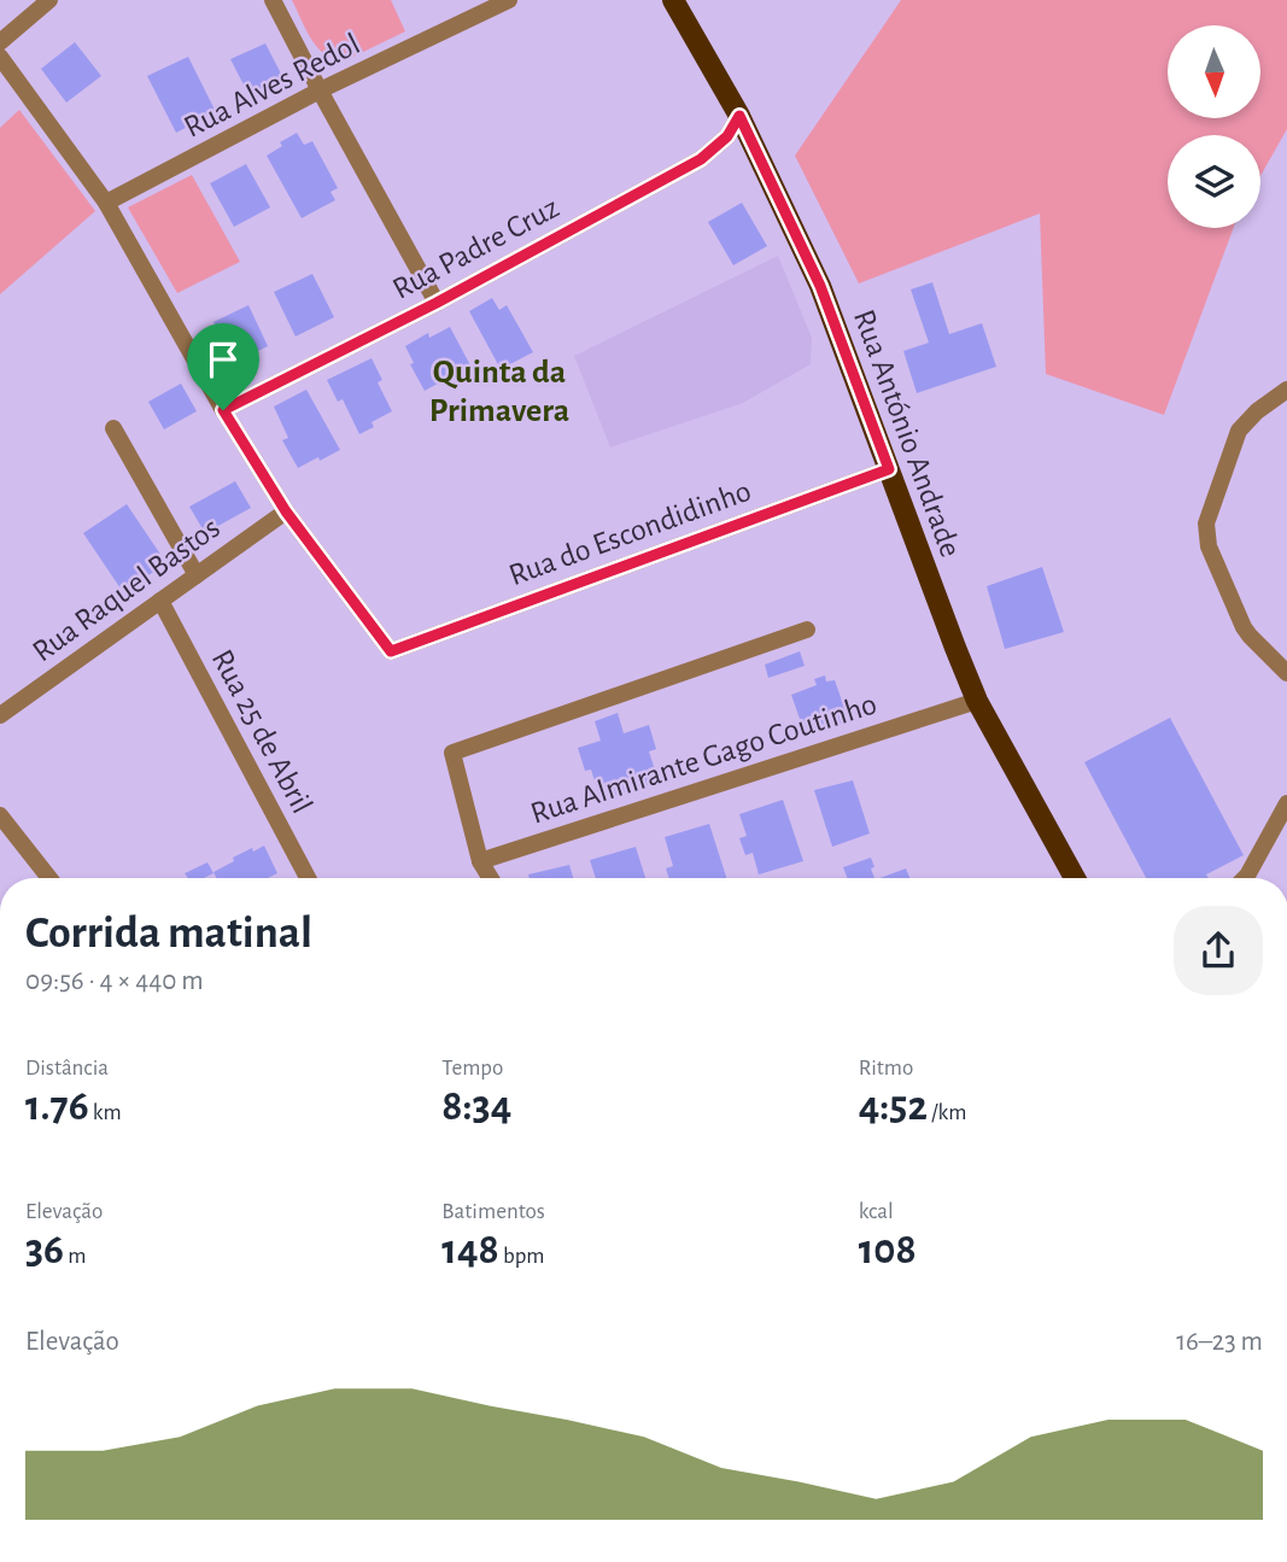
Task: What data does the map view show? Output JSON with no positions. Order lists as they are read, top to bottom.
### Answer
{
  "streets": {
    "main road": ["Rua António Andrade"],
    "street": [
      "Rua Alves Redol",
      "Rua Padre Cruz",
      "Rua do Escondidinho",
      "Rua Raquel Bastos",
      "Rua 25 de Abril",
      "Rua Almirante Gago Coutinho"
    ]
  },
  "crossings": [
    ["Rua Padre Cruz", "Rua António Andrade"],
    ["Rua António Andrade", "Rua do Escondidinho"],
    ["Rua António Andrade", "Rua Almirante Gago Coutinho"],
    ["Rua do Escondidinho", "Rua Raquel Bastos"],
    ["Rua Raquel Bastos", "Rua 25 de Abril"]
  ],
  "districts": ["Quinta da Primavera"],
  "north": "bottom",
  "page": {
    "heading": ["Corrida matinal", "09:56 · 4 × 440 m"],
    "stats": [
      ["Distância", "1.76 km"],
      ["Tempo", "8:34"],
      ["Ritmo", "4:52 /km"],
      ["Elevação", "36 m"],
      ["Batimentos", "148 bpm"],
      ["kcal", "108"]
    ],
    "chart": ["Elevação", "16–23 m"]
  }
}
